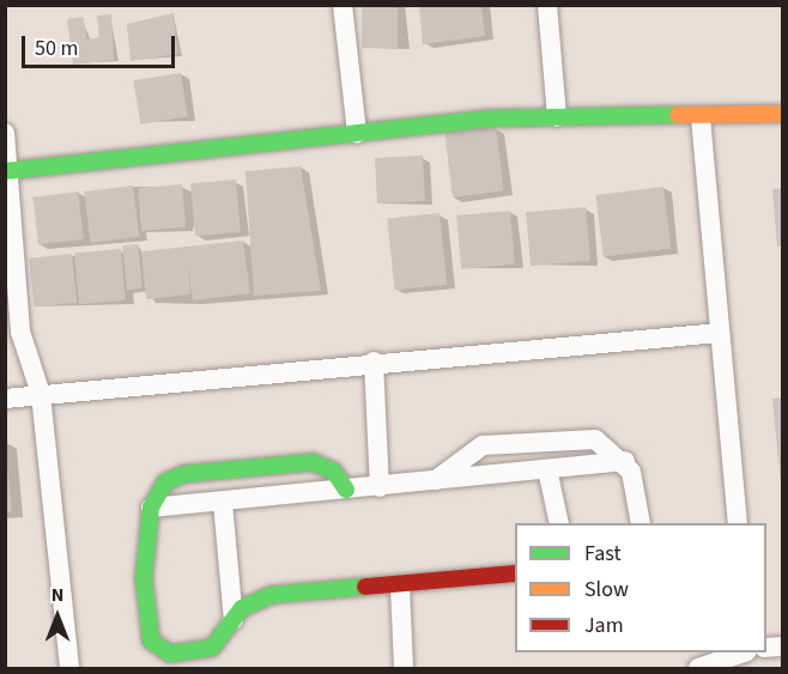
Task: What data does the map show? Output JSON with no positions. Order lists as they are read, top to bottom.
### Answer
{
  "legend": ["Fast", "Slow", "Jam"],
  "scale_bar": "50 m",
  "north": "top"
}
